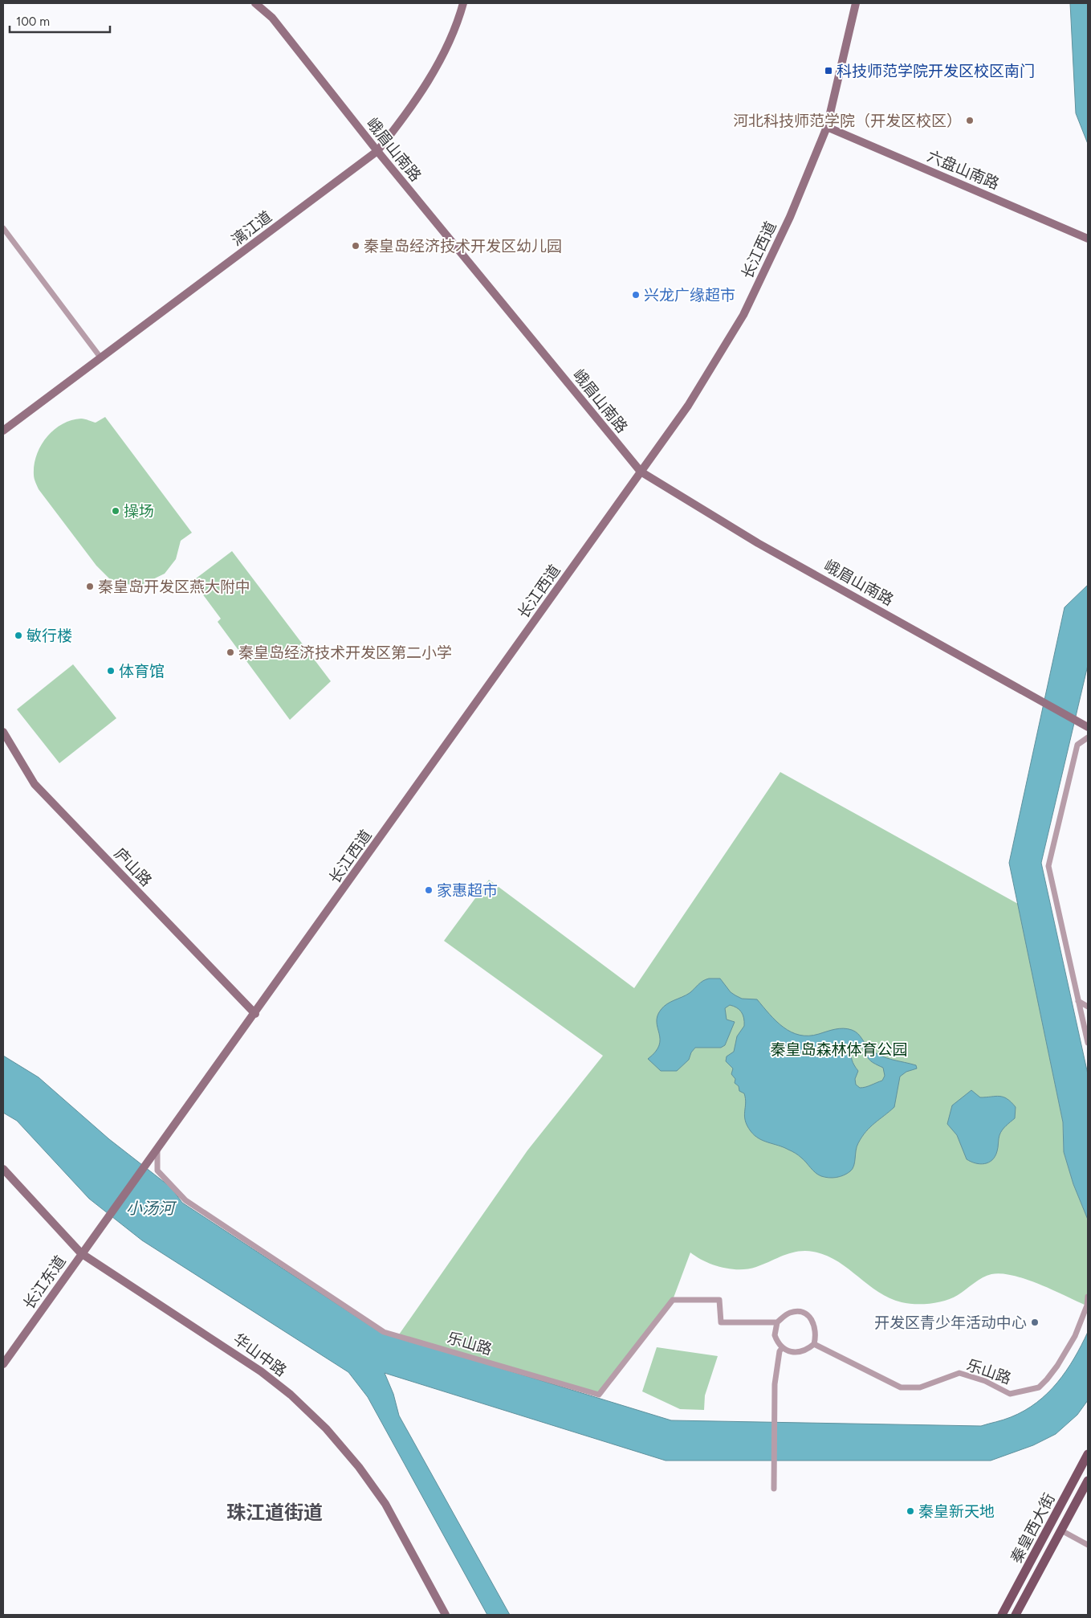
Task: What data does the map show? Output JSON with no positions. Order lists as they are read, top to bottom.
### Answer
{
  "streets": {
    "main road": ["秦皇西大街"],
    "street": [
      "峨眉山南路",
      "六盘山南路",
      "漓江道",
      "长江西道",
      "庐山路",
      "长江东道",
      "乐山路",
      "华山中路"
    ]
  },
  "crossings": [
    ["峨眉山南路", "漓江道"],
    ["峨眉山南路", "长江西道"],
    ["六盘山南路", "长江西道"],
    ["长江西道", "庐山路"],
    ["长江西道", "长江东道"],
    ["长江西道", "乐山路"],
    ["长江东道", "乐山路"],
    ["长江东道", "华山中路"]
  ],
  "districts": ["珠江道街道"],
  "water": ["小汤河"],
  "parks": ["秦皇岛森林体育公园"],
  "places": {
    "transit": ["科技师范学院开发区校区南门"],
    "other": [
      "河北科技师范学院（开发区校区）",
      "秦皇岛经济技术开发区幼儿园",
      "兴龙广缘超市",
      "操场",
      "秦皇岛开发区燕大附中",
      "敏行楼",
      "秦皇岛经济技术开发区第二小学",
      "体育馆",
      "家惠超市",
      "开发区青少年活动中心",
      "秦皇新天地"
    ]
  },
  "scale_bar": "100 m"
}
